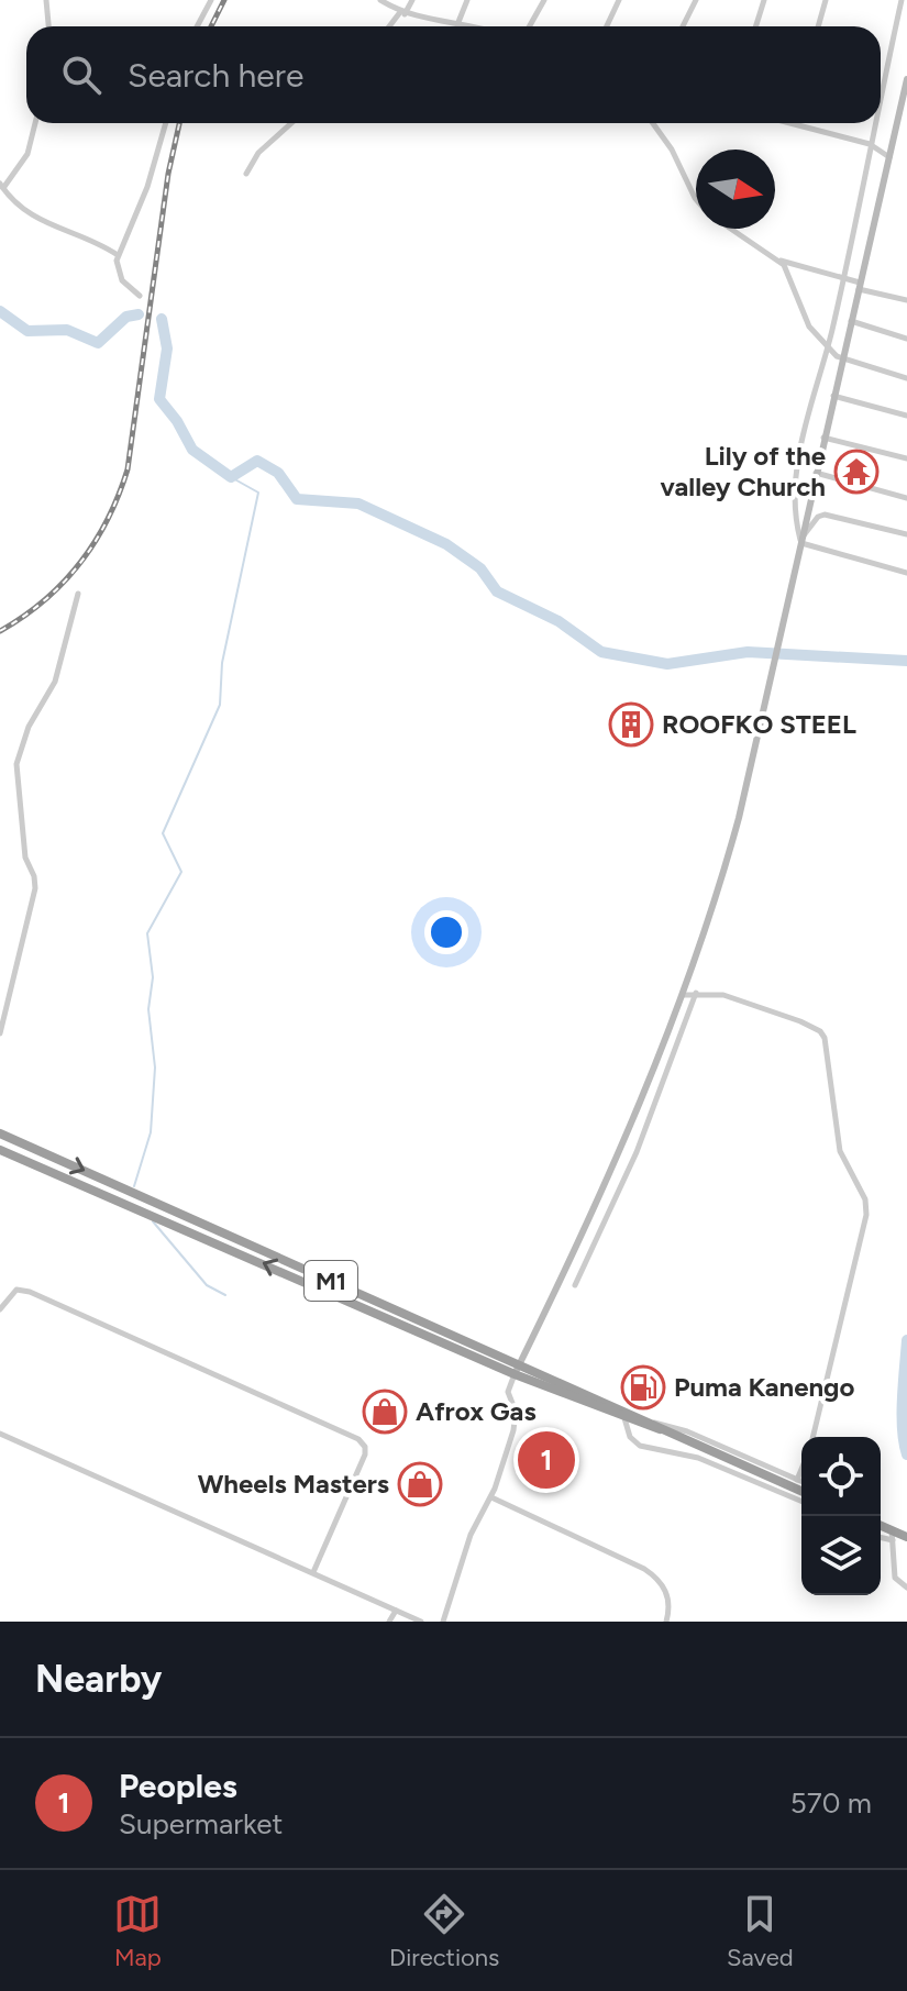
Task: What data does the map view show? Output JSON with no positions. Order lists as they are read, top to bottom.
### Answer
{
  "streets": {
    "highway": ["M1"]
  },
  "places": {
    "temple": ["Lily of the valley Church"],
    "building": ["ROOFKO STEEL"],
    "fuel station": ["Puma Kanengo"],
    "shop": ["Afrox Gas", "Wheels Masters"]
  },
  "north": "right",
  "page": {
    "search": "Search here",
    "pins": "1",
    "heading": "Nearby",
    "list": [
      {
        "mark": "1",
        "name": "Peoples",
        "note": "Supermarket",
        "value": "570 m"
      }
    ],
    "nav": ["Map", "Directions", "Saved"]
  }
}
